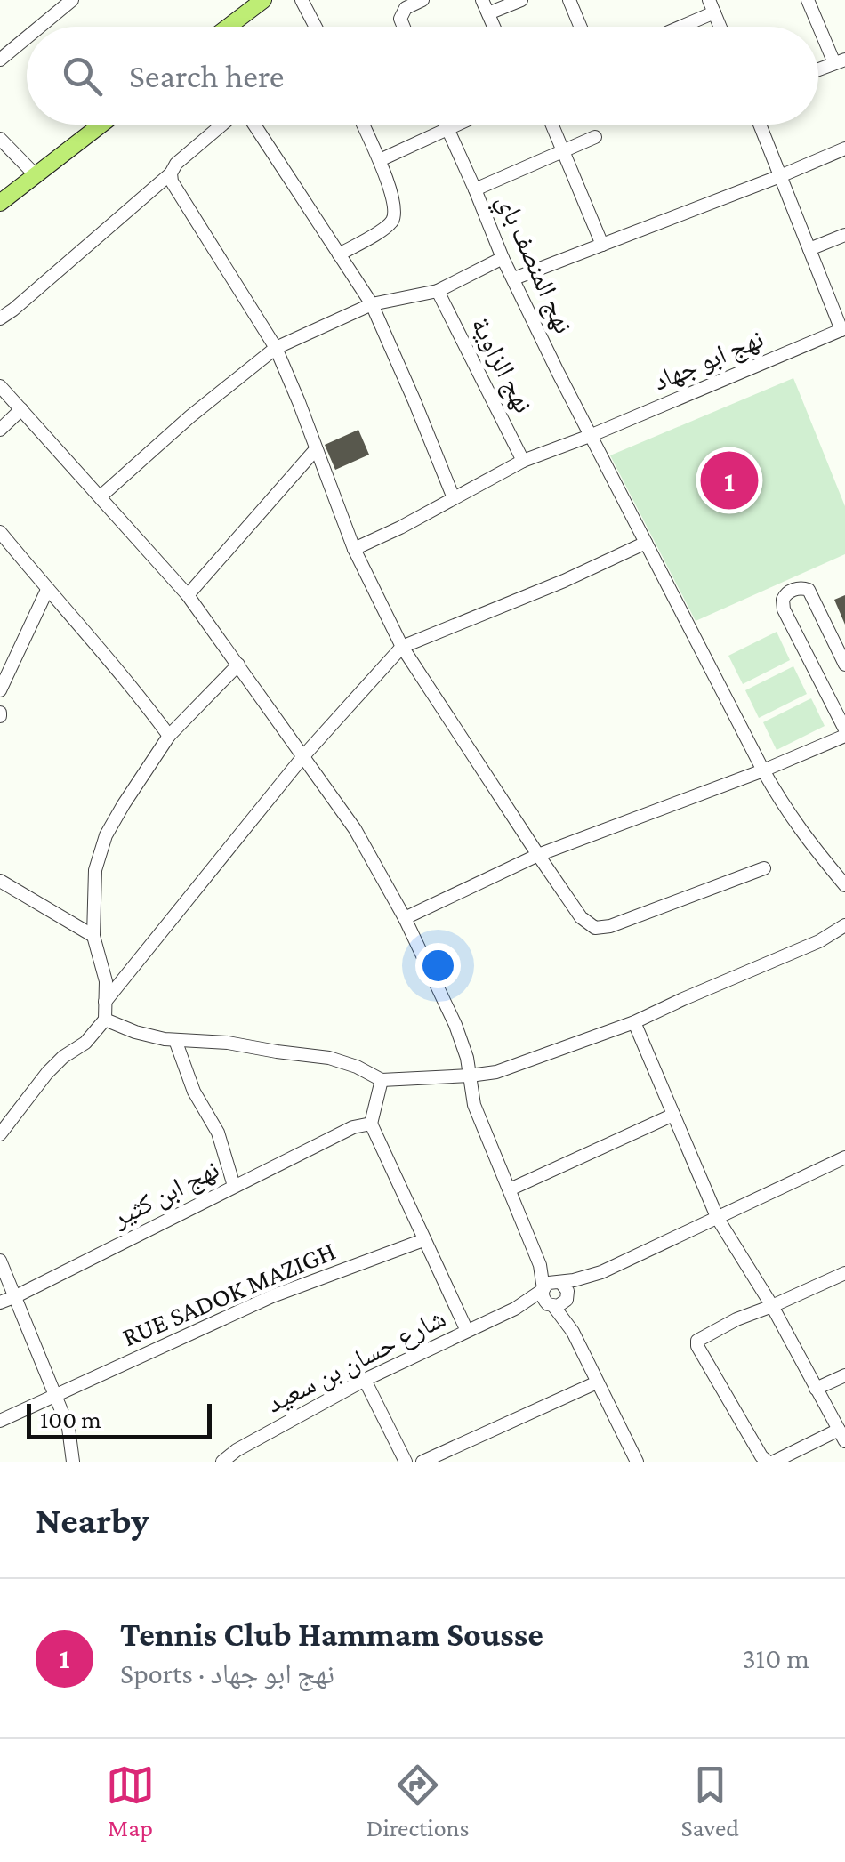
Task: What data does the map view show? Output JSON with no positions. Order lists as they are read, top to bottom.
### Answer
{
  "streets": {
    "street": [
      "نهج المنصف باي",
      "نهج ابو جهاد",
      "نهج الزاوية",
      "نهج ابن كثير",
      "RUE SADOK MAZIGH",
      "شارع حسان بن سعيد"
    ]
  },
  "crossings": [
    ["نهج المنصف باي", "نهج ابو جهاد"],
    ["نهج ابو جهاد", "نهج الزاوية"]
  ],
  "scale_bar": "100 m",
  "page": {
    "search": "Search here",
    "pins": "1",
    "scale": "100 m",
    "heading": "Nearby",
    "list": [
      {
        "mark": "1",
        "name": "Tennis Club Hammam Sousse",
        "note": "Sports · نهج ابو جهاد",
        "value": "310 m"
      }
    ],
    "nav": ["Map", "Directions", "Saved"]
  }
}
